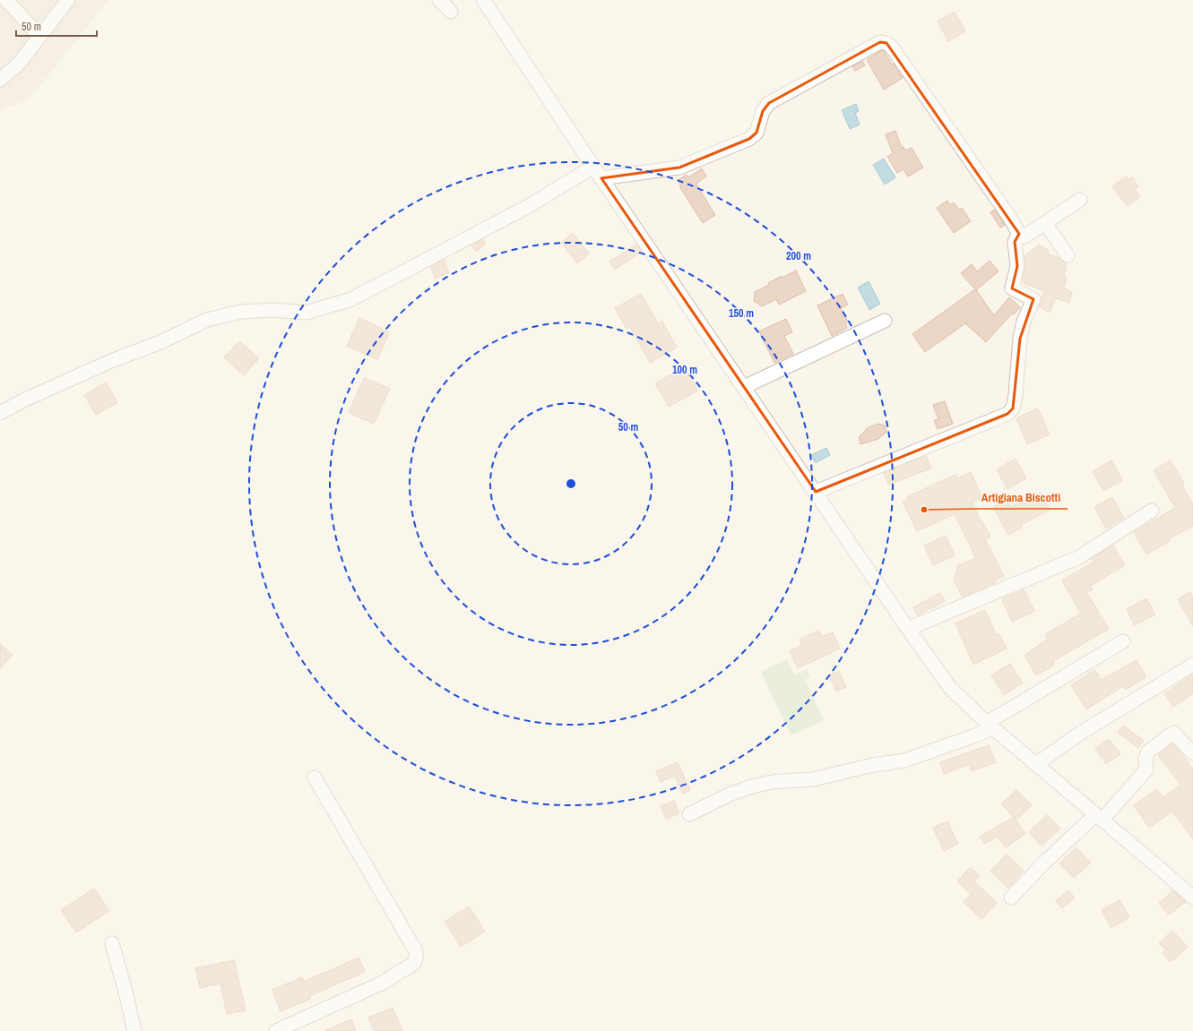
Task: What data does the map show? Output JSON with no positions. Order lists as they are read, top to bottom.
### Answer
{
  "places": ["Artigiana Biscotti"],
  "scale_bar": "50 m",
  "rings": [
    "200 m",
    "150 m",
    "100 m",
    "50 m"
  ]
}
